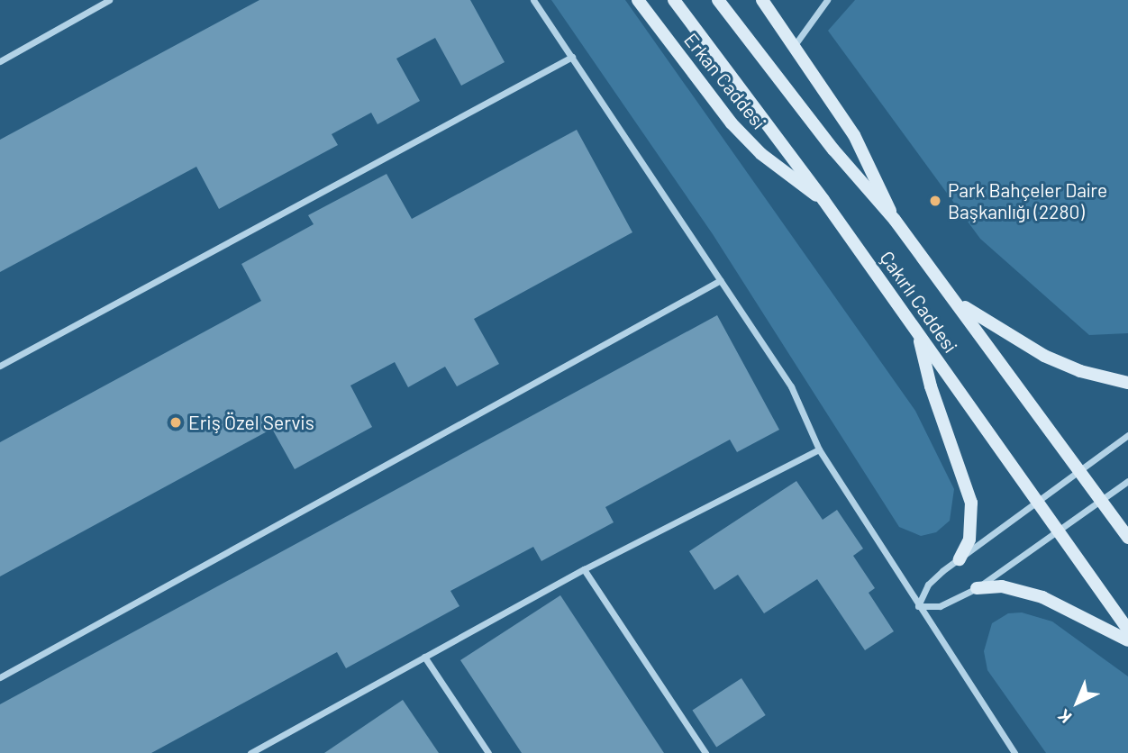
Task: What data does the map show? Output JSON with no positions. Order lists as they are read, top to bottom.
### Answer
{
  "streets": {
    "main road": ["Erkan Caddesi", "Çakırlı Caddesi"]
  },
  "crossings": [
    ["Erkan Caddesi", "Çakırlı Caddesi"]
  ],
  "places": ["Park Bahçeler Dai̇re Başkanlığı (2280)", "Eriş Özel Servis"],
  "north": "bottom left"
}
